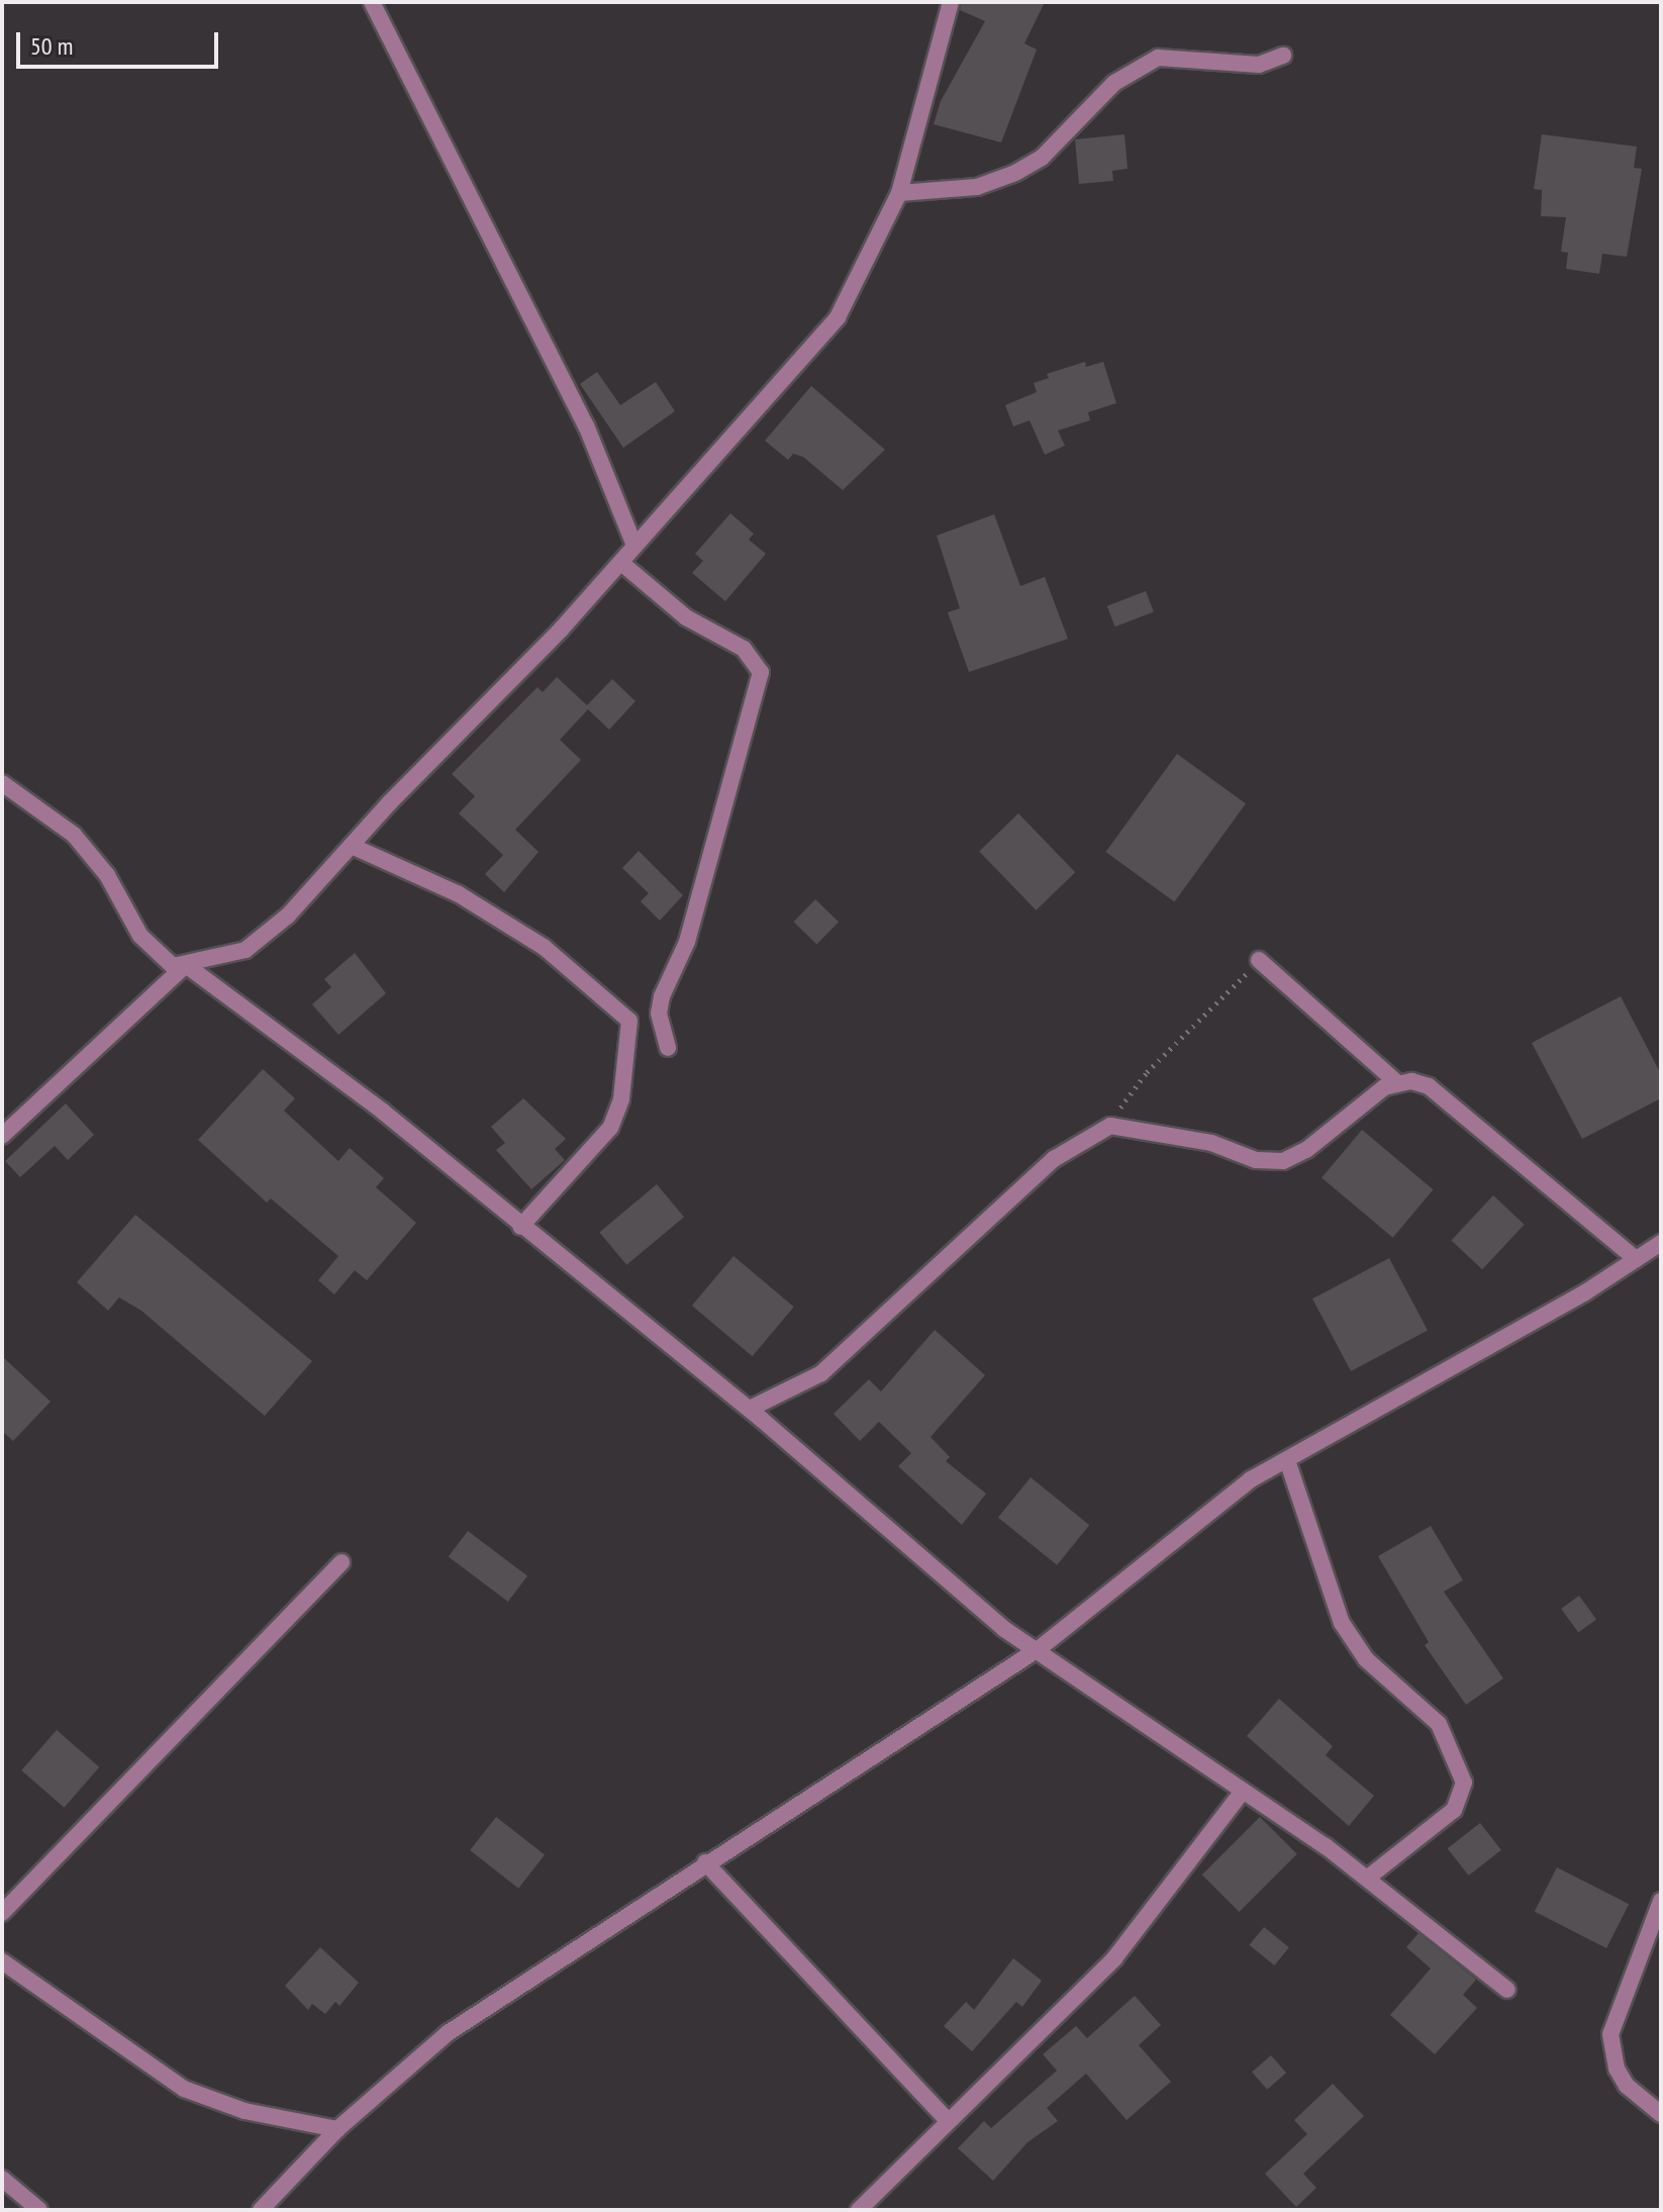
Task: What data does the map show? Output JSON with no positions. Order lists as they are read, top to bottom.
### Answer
{
  "scale_bar": "50 m"
}
